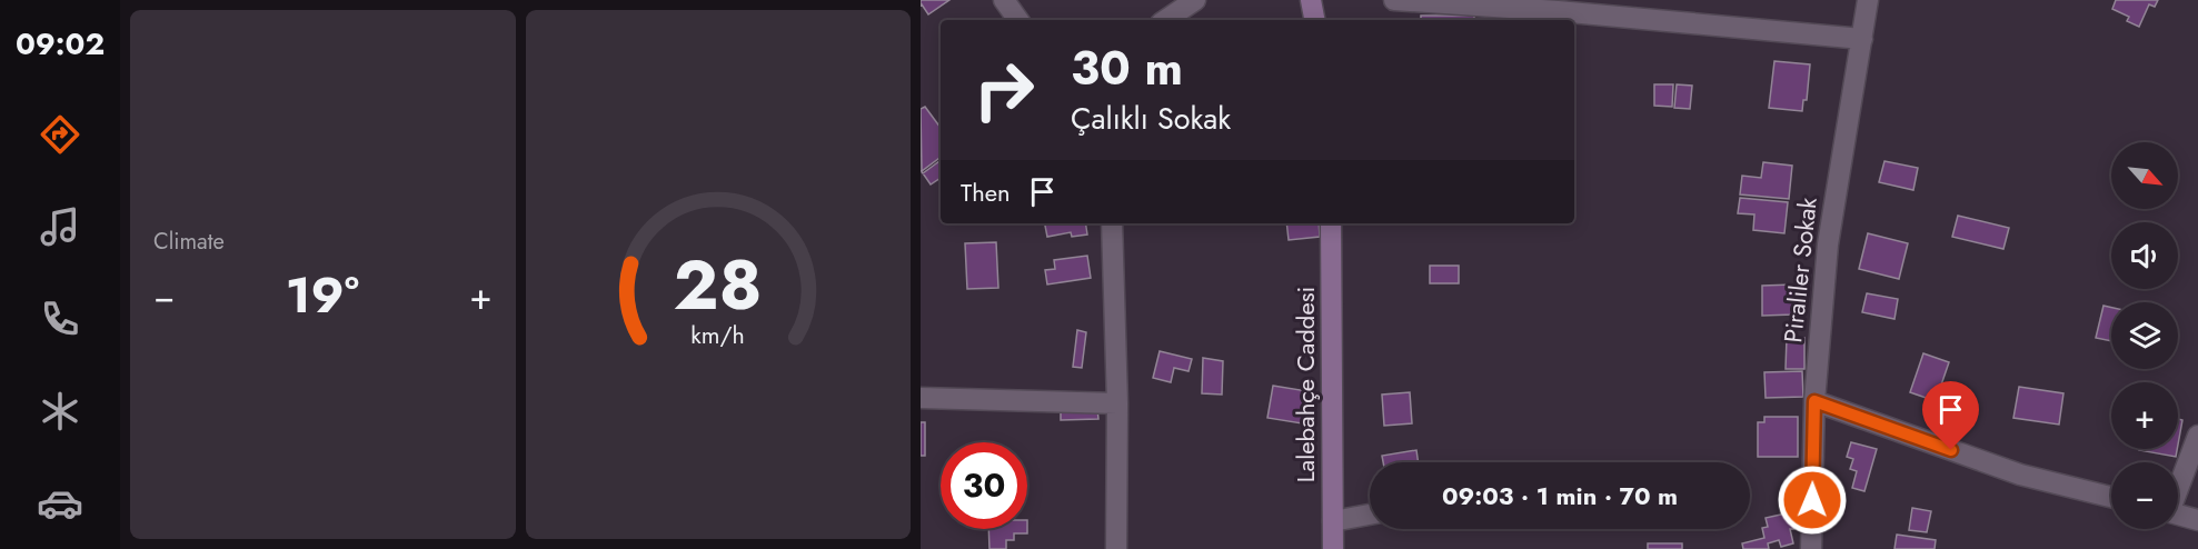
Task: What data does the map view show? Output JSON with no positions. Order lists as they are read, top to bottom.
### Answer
{
  "streets": {
    "street": ["Piraliler Sokak", "Lalebahçe Caddesi"]
  },
  "north": "bottom right",
  "page": {
    "tabs": "09:02",
    "tile": "Climate",
    "turn": ["30 m", "Çalıklı Sokak"],
    "map_buttons": ["+", "−"],
    "then": "Then",
    "heat": ["−", "19°", "+"],
    "limit": "30",
    "trip": "09:03 · 1 min · 70 m",
    "gauge": ["28", "km/h"]
  }
}
